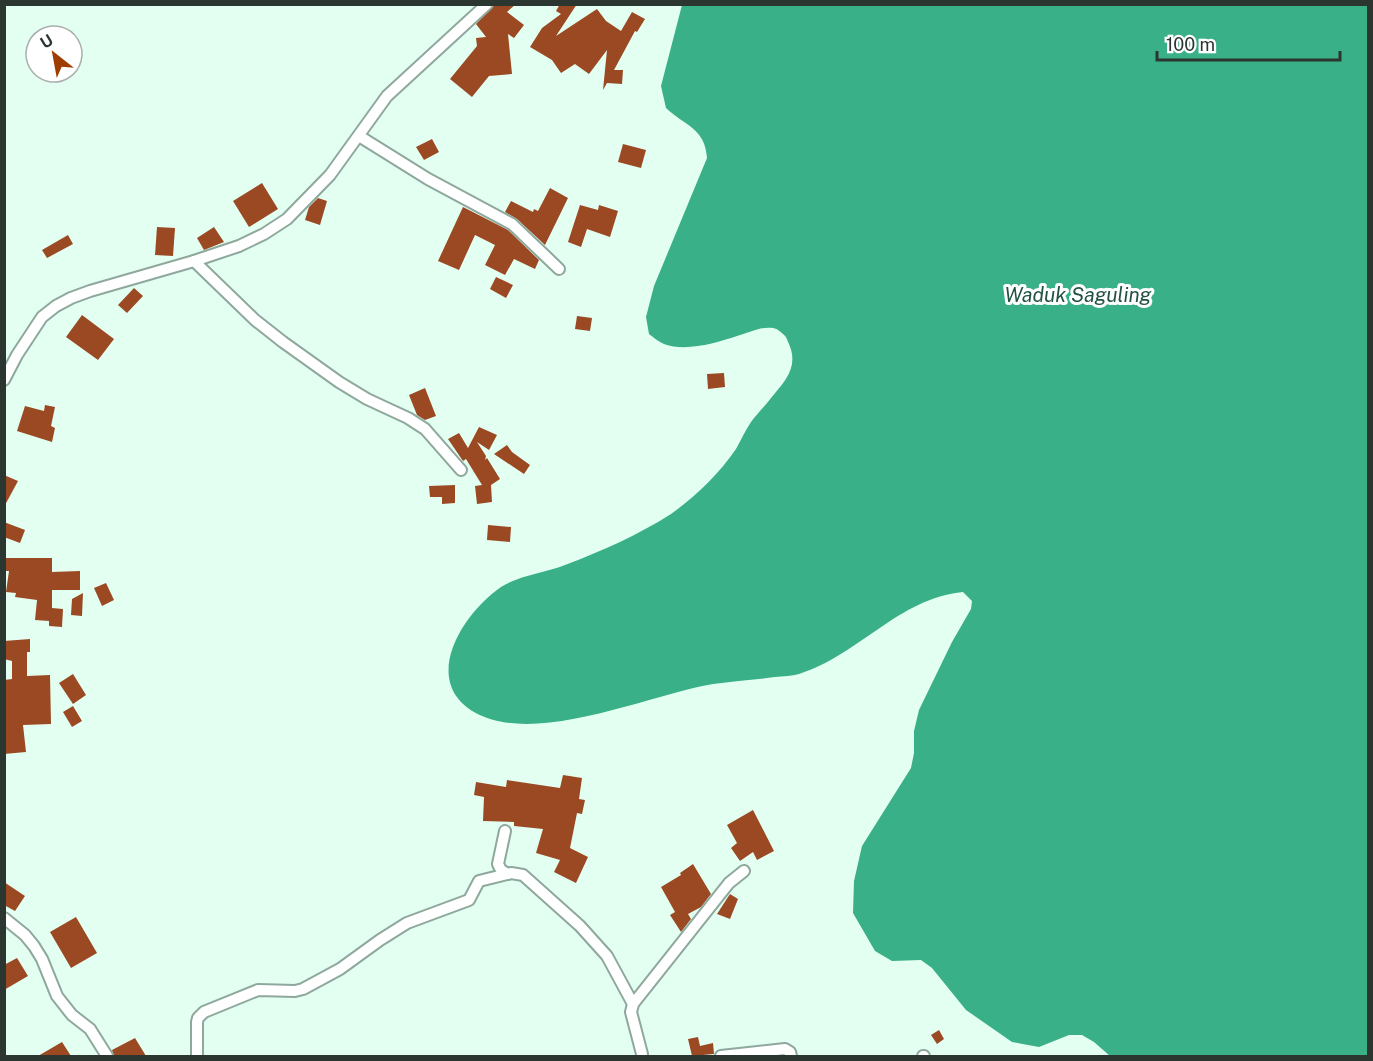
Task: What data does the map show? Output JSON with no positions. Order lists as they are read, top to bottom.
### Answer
{
  "water": ["Waduk Saguling"],
  "scale_bar": "100 m",
  "north": "top left"
}
